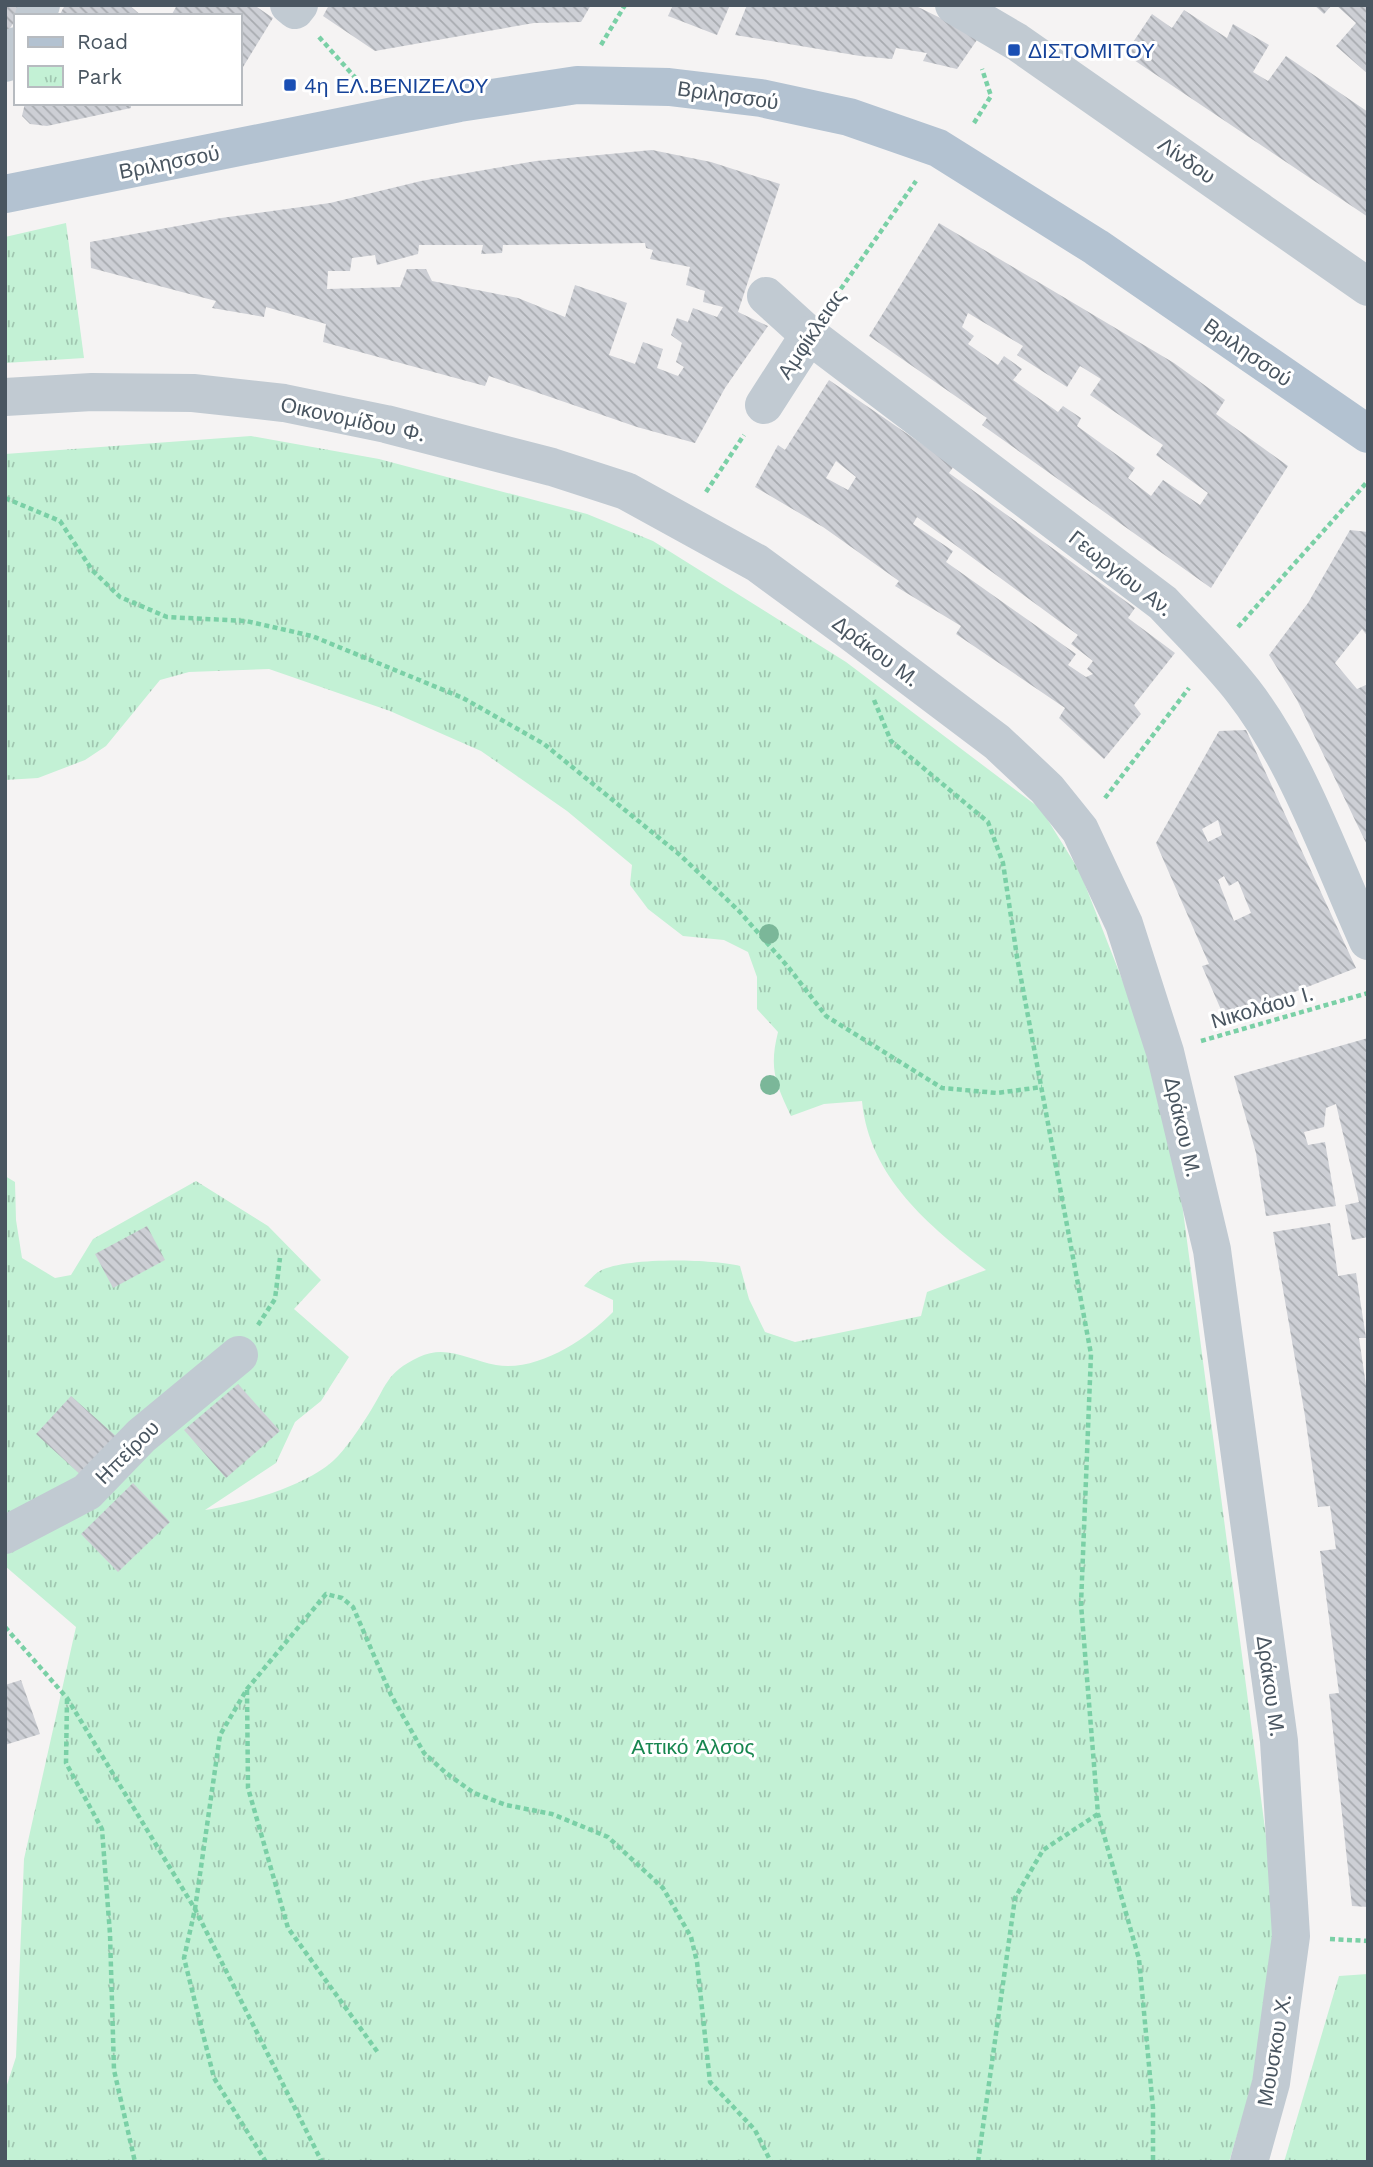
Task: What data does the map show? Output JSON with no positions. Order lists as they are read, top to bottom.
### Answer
{
  "streets": {
    "main road": ["Βριλησσού"],
    "street": [
      "Λίνδου",
      "Αμφίκλειας",
      "Οικονομίδου Φ.",
      "Γεωργίου Αν.",
      "Δράκου Μ.",
      "Ηπείρου",
      "Μουσκου Χ."
    ],
    "path": ["Νικολάου Ι."]
  },
  "crossings": [
    ["Βριλησσού", "Αμφίκλειας"],
    ["Λίνδου", "Αμφίκλειας"],
    ["Αμφίκλειας", "Γεωργίου Αν."],
    ["Οικονομίδου Φ.", "Δράκου Μ."],
    ["Δράκου Μ.", "Νικολάου Ι."],
    ["Δράκου Μ.", "Μουσκου Χ."]
  ],
  "parks": ["Αττικό Άλσος"],
  "places": {
    "transit": ["ΔΙΣΤΟΜΙΤΟΥ", "4η ΕΛ.ΒΕΝΙΖΕΛΟΥ"]
  },
  "legend": ["Road", "Park"]
}
